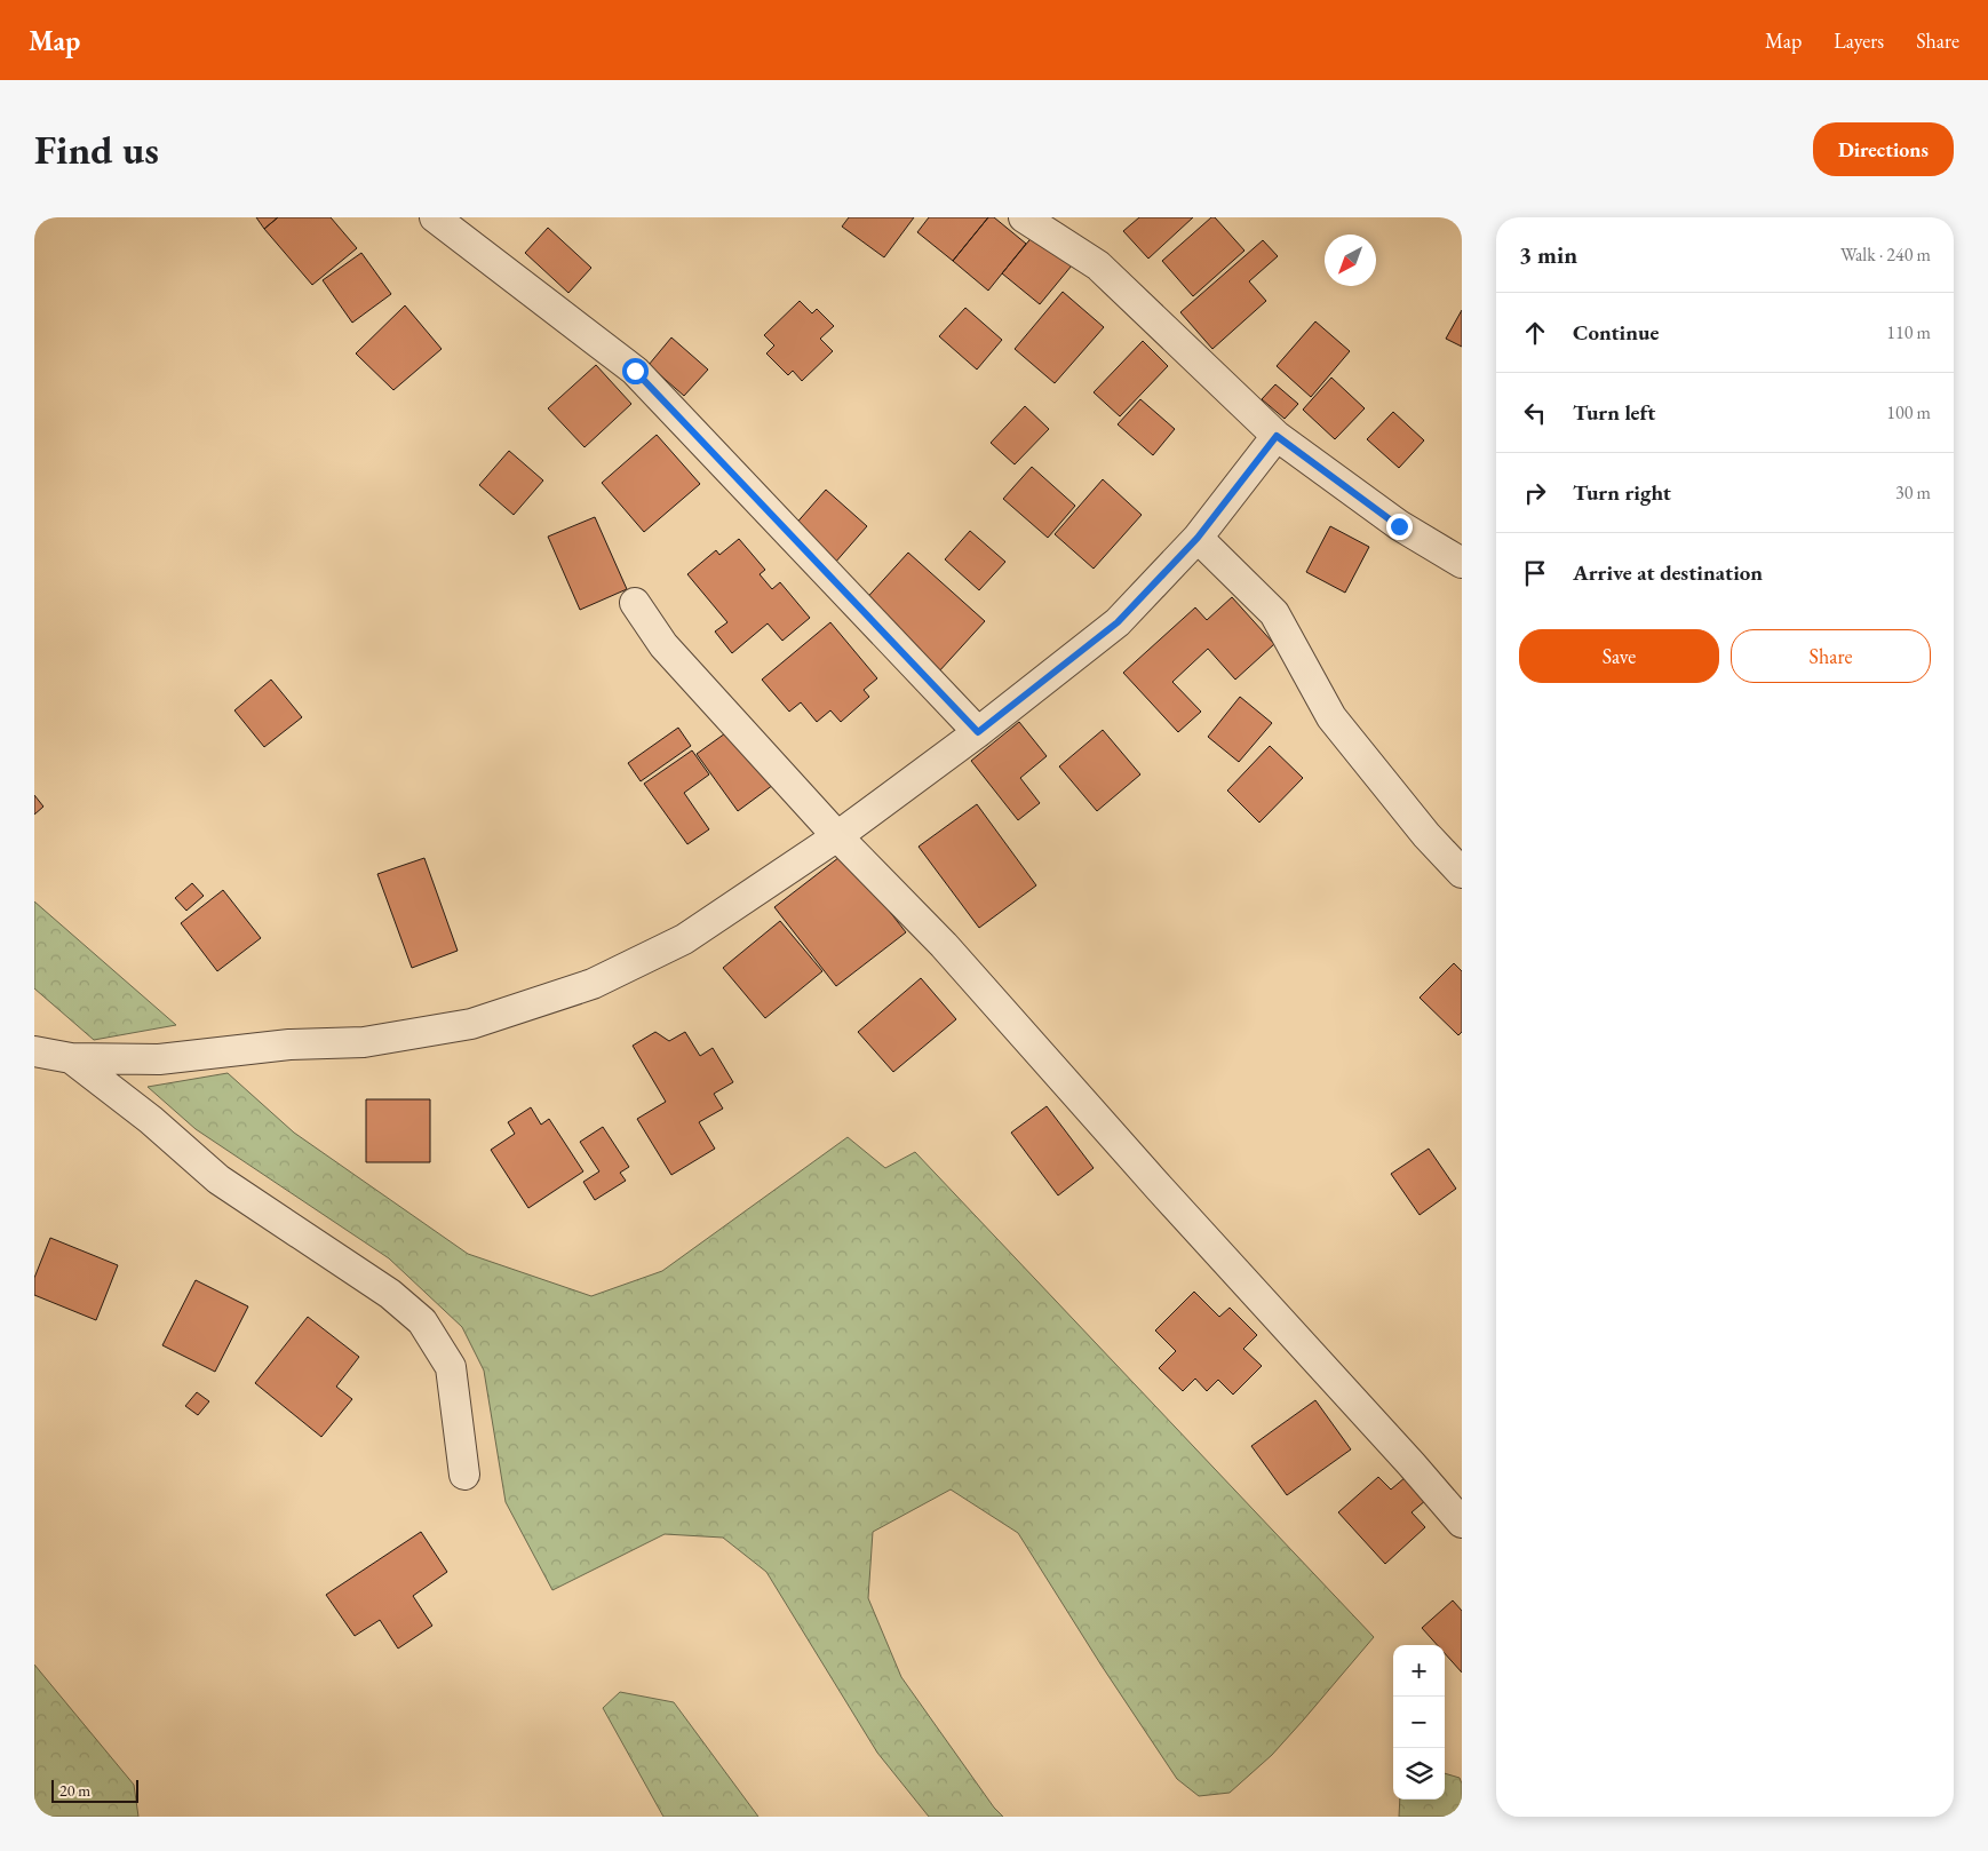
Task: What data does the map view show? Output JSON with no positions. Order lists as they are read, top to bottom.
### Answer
{
  "scale_bar": "20 m",
  "north": "bottom left",
  "page": {
    "header": "Map",
    "nav": ["Map", "Layers", "Share"],
    "buttons": [
      "Directions",
      ["Save", "Share"]
    ],
    "title": "Find us",
    "heading": ["3 min", "Walk · 240 m"],
    "list": [
      ["Continue", "110 m"],
      ["Turn left", "100 m"],
      ["Turn right", "30 m"],
      "Arrive at destination"
    ],
    "map_buttons": ["+", "−"],
    "scale": "20 m"
  }
}
